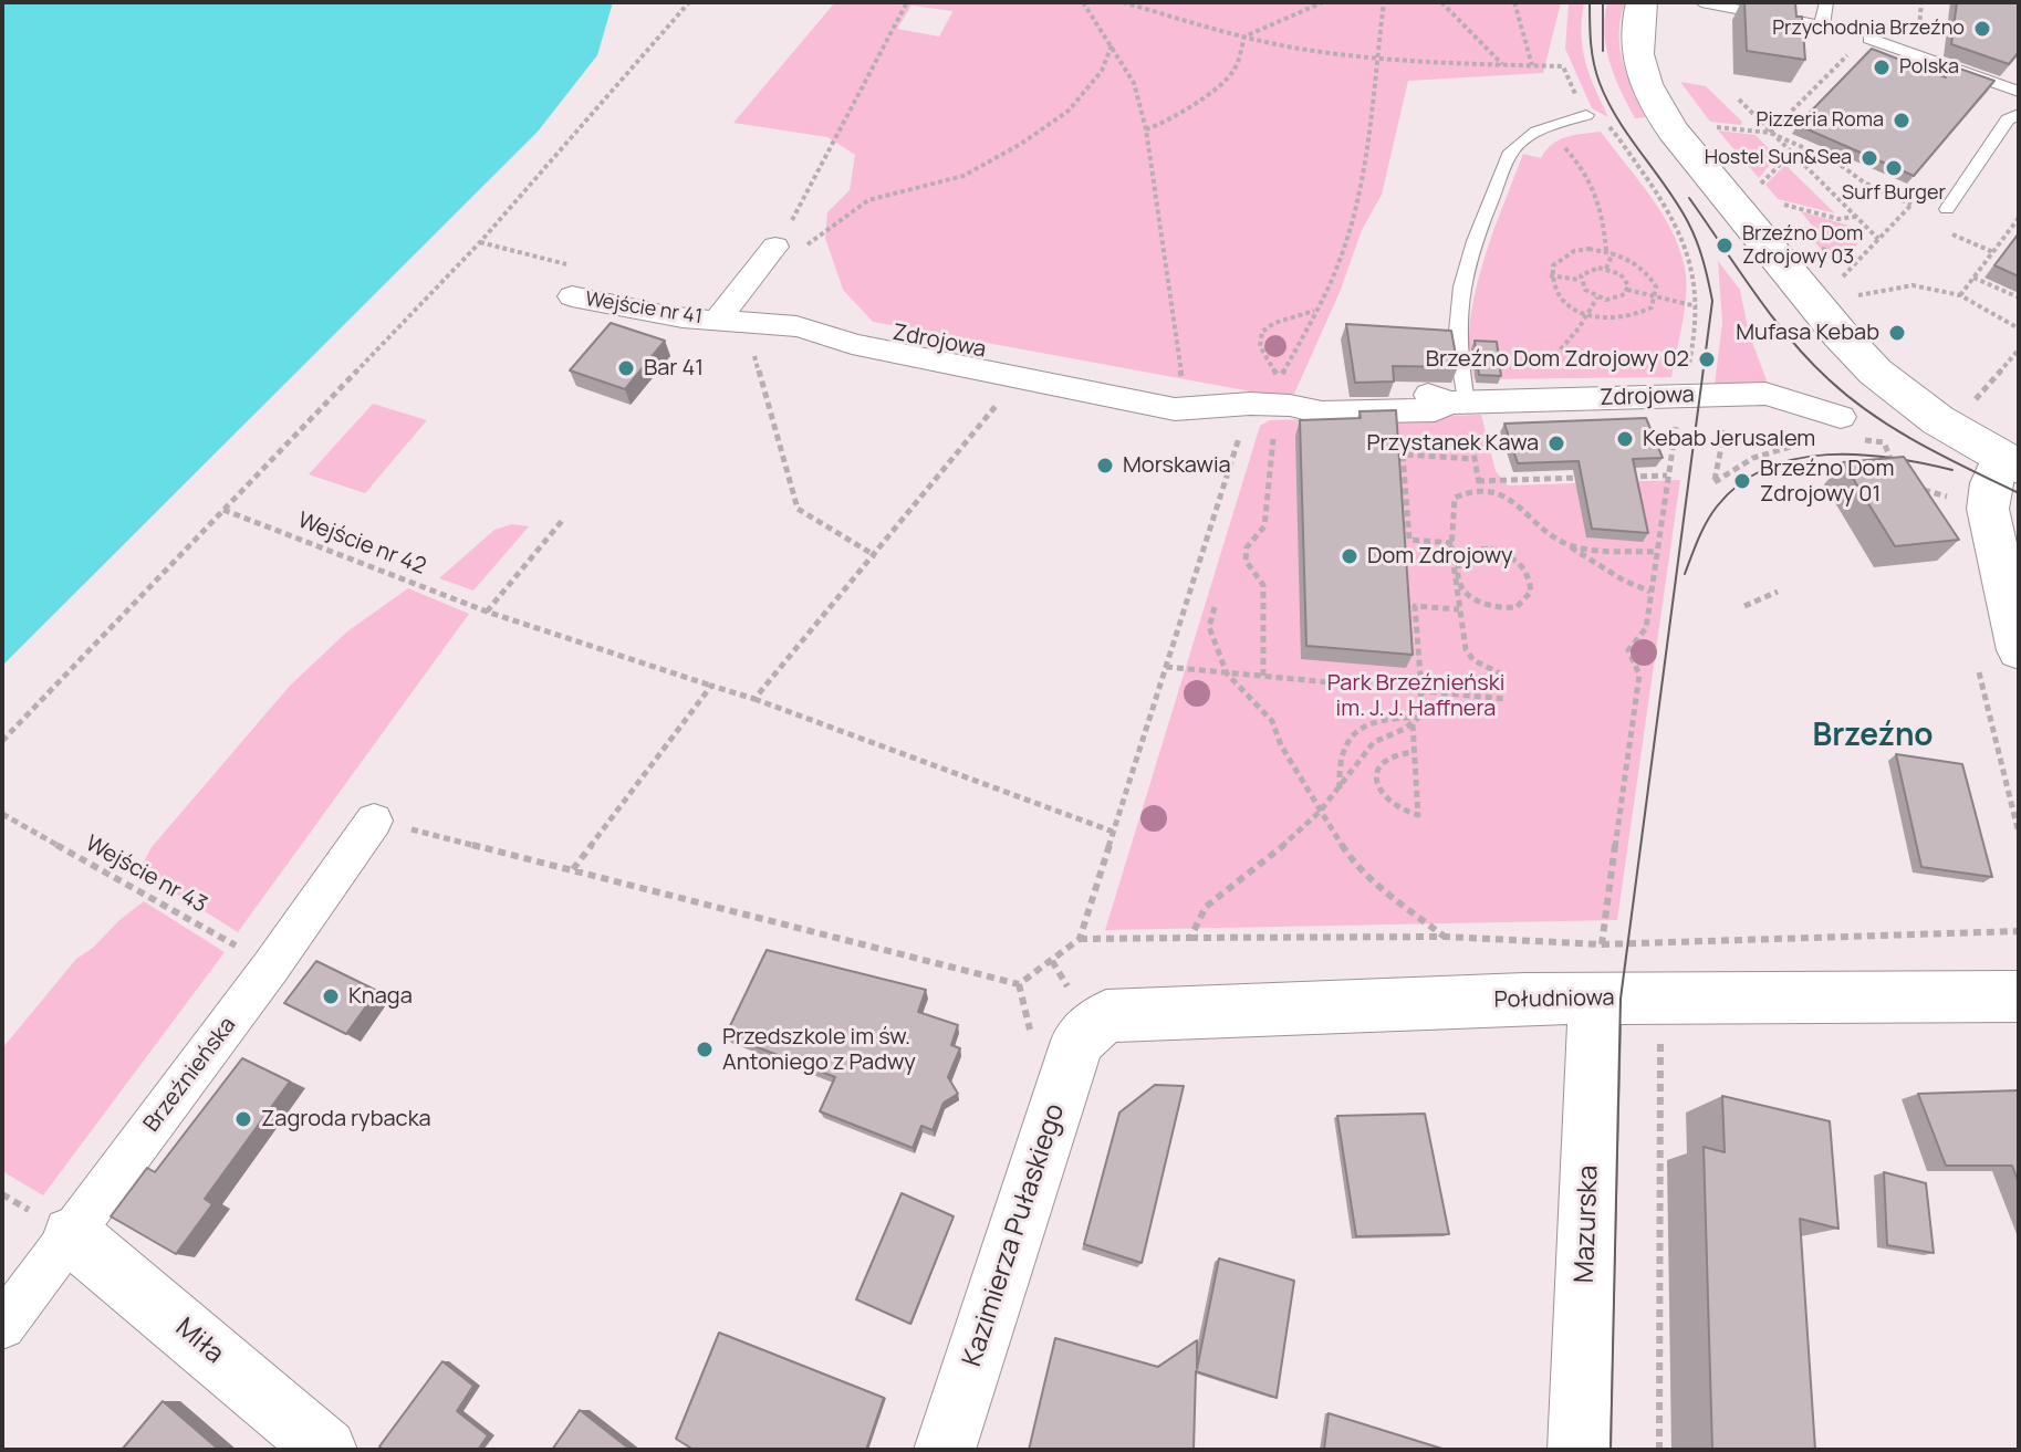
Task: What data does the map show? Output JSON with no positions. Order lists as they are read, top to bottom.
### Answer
{
  "streets": {
    "street": [
      "Wejście nr 41",
      "Zdrojowa",
      "Południowa",
      "Brzeźnieńska",
      "Mazurska",
      "Kazimierza Pułaskiego",
      "Miła"
    ],
    "path": ["Wejście nr 42", "Wejście nr 43"]
  },
  "crossings": [
    ["Wejście nr 41", "Zdrojowa"],
    ["Wejście nr 43", "Brzeźnieńska"],
    ["Południowa", "Mazurska"],
    ["Południowa", "Kazimierza Pułaskiego"],
    ["Brzeźnieńska", "Miła"]
  ],
  "districts": ["Brzeźno"],
  "parks": ["Park Brzeźnieński im. J. J. Haffnera"],
  "places": [
    "Przychodnia Brzeźno",
    "Polska",
    "Pizzeria Roma",
    "Hostel Sun&Sea",
    "Surf Burger",
    "Brzeźno Dom Zdrojowy 03",
    "Mufasa Kebab",
    "Brzeźno Dom Zdrojowy 02",
    "Bar 41",
    "Kebab Jerusalem",
    "Przystanek Kawa",
    "Morskawia",
    "Brzeźno Dom Zdrojowy 01",
    "Dom Zdrojowy",
    "Knaga",
    "Przedszkole im św. Antoniego z Padwy",
    "Zagroda rybacka"
  ]
}
